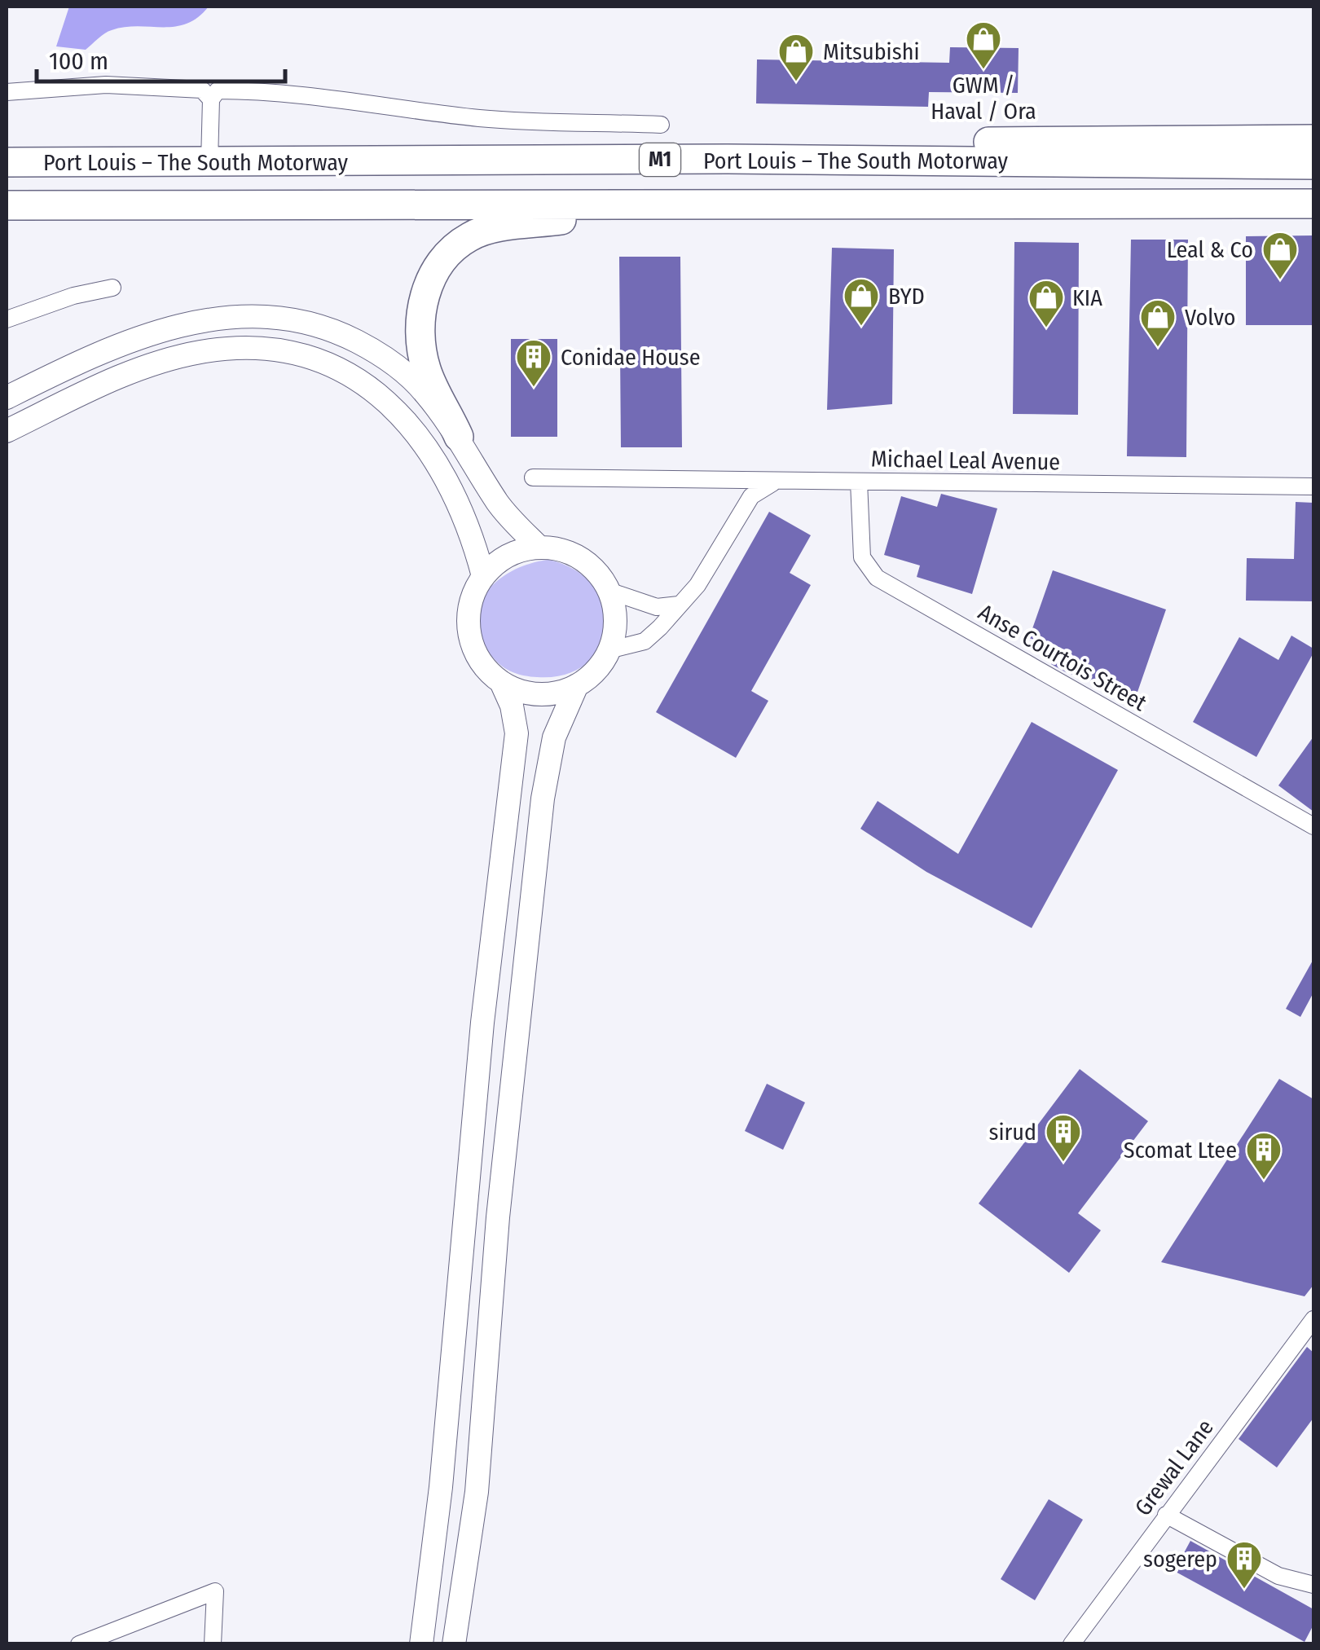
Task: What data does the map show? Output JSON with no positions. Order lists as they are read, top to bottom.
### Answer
{
  "streets": {
    "highway": ["M1", "Port Louis – The South Motorway"],
    "street": ["Michael Leal Avenue", "Anse Courtois Street", "Grewal Lane"]
  },
  "crossings": [
    ["Michael Leal Avenue", "Anse Courtois Street"]
  ],
  "places": {
    "shop": [
      "GWM / Haval / Ora",
      "Mitsubishi",
      "Leal & Co",
      "BYD",
      "KIA",
      "Volvo"
    ],
    "building": [
      "Conidae House",
      "sirud",
      "Scomat Ltee",
      "sogerep"
    ]
  },
  "scale_bar": "100 m"
}
